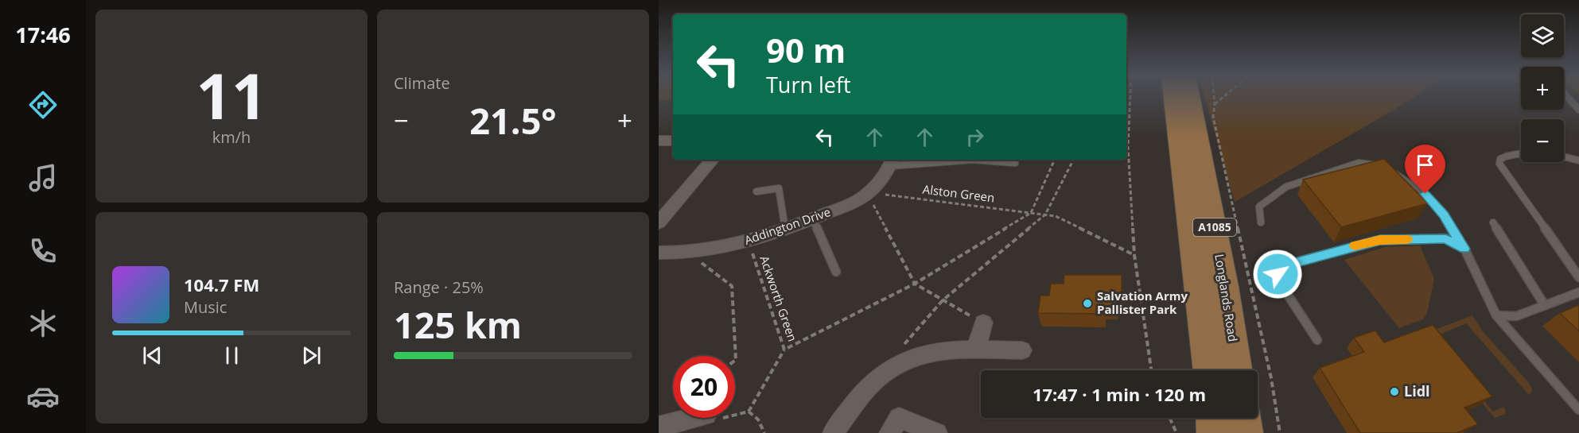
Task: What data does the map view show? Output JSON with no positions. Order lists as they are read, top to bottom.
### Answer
{
  "streets": {
    "main road": ["A1085", "Longlands Road"],
    "street": ["Addington Drive"],
    "path": ["Alston Green", "Ackworth Green"]
  },
  "crossings": [
    ["Alston Green", "Addington Drive"],
    ["Addington Drive", "Ackworth Green"]
  ],
  "places": ["Salvation Army Pallister Park", "Lidl"],
  "page": {
    "tabs": "17:46",
    "tile": [
      ["11", "km/h"],
      "Climate",
      ["Range · 25%", "125 km"]
    ],
    "map_buttons": ["+", "−"],
    "turn": ["90 m", "Turn left"],
    "heat": ["−", "21.5°", "+"],
    "song": ["104.7 FM", "Music"],
    "limit": "20",
    "trip": "17:47 · 1 min · 120 m"
  }
}
